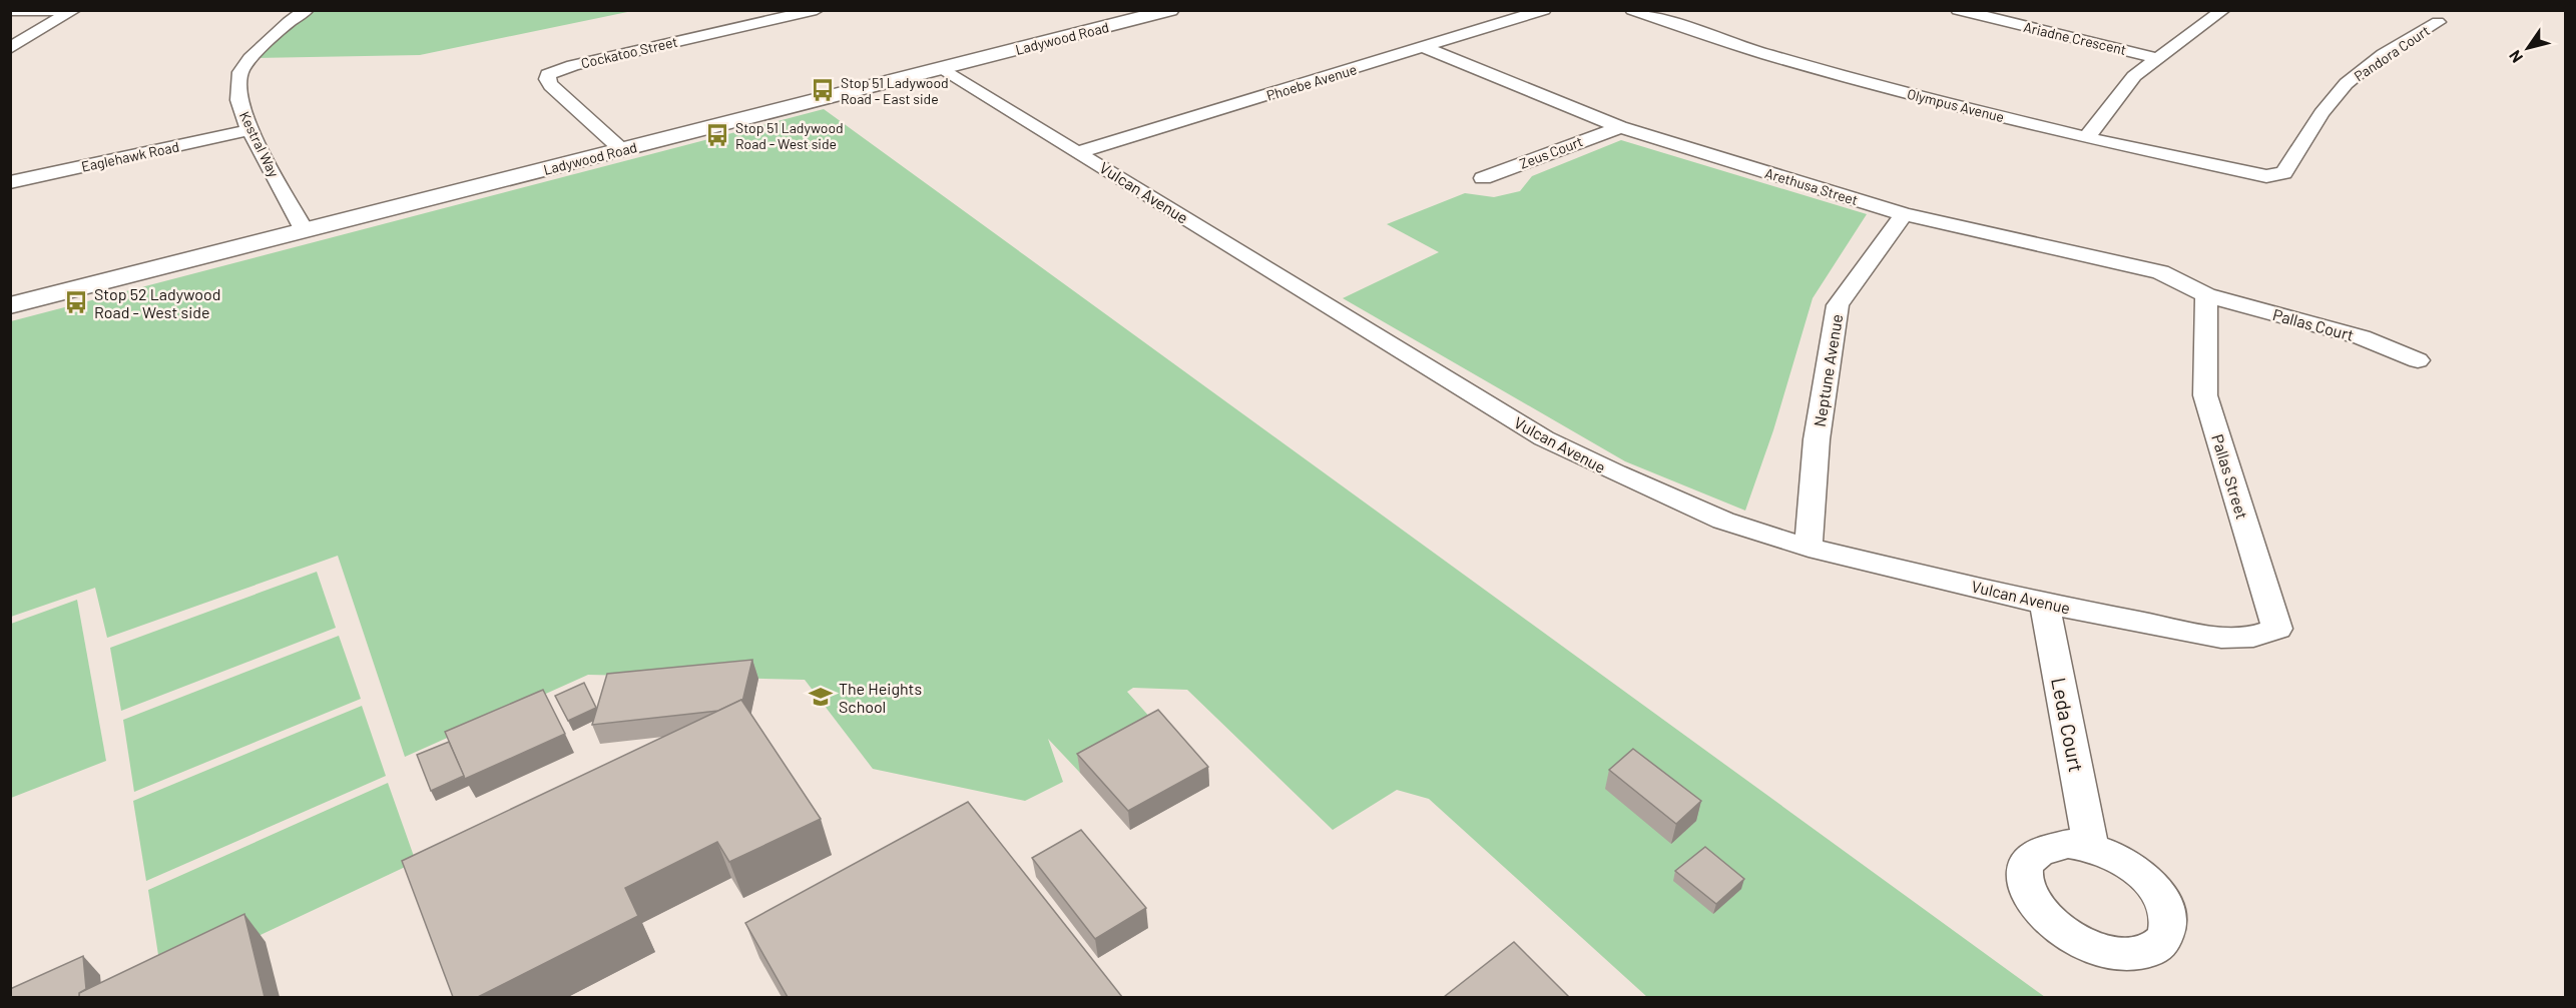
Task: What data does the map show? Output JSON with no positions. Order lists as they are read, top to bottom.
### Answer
{
  "streets": {
    "street": [
      "Ladywood Road",
      "Ariadne Crescent",
      "Cockatoo Street",
      "Pandora Court",
      "Phoebe Avenue",
      "Olympus Avenue",
      "Kestral Way",
      "Zeus Court",
      "Eaglehawk Road",
      "Arethusa Street",
      "Vulcan Avenue",
      "Pallas Court",
      "Neptune Avenue",
      "Pallas Street",
      "Leda Court"
    ]
  },
  "crossings": [
    ["Ladywood Road", "Cockatoo Street"],
    ["Ladywood Road", "Kestral Way"],
    ["Ladywood Road", "Vulcan Avenue"],
    ["Pandora Court", "Olympus Avenue"],
    ["Phoebe Avenue", "Arethusa Street"],
    ["Phoebe Avenue", "Vulcan Avenue"],
    ["Kestral Way", "Eaglehawk Road"],
    ["Zeus Court", "Arethusa Street"],
    ["Arethusa Street", "Pallas Court"],
    ["Arethusa Street", "Neptune Avenue"],
    ["Arethusa Street", "Pallas Street"],
    ["Vulcan Avenue", "Neptune Avenue"],
    ["Vulcan Avenue", "Pallas Street"],
    ["Vulcan Avenue", "Leda Court"],
    ["Pallas Court", "Pallas Street"]
  ],
  "places": {
    "bus stop": ["Stop 51 Ladywood Road - East side", "Stop 51 Ladywood Road - West side", "Stop 52 Ladywood Road - West side"],
    "school or university": ["The Heights School"]
  },
  "north": "bottom left"
}
